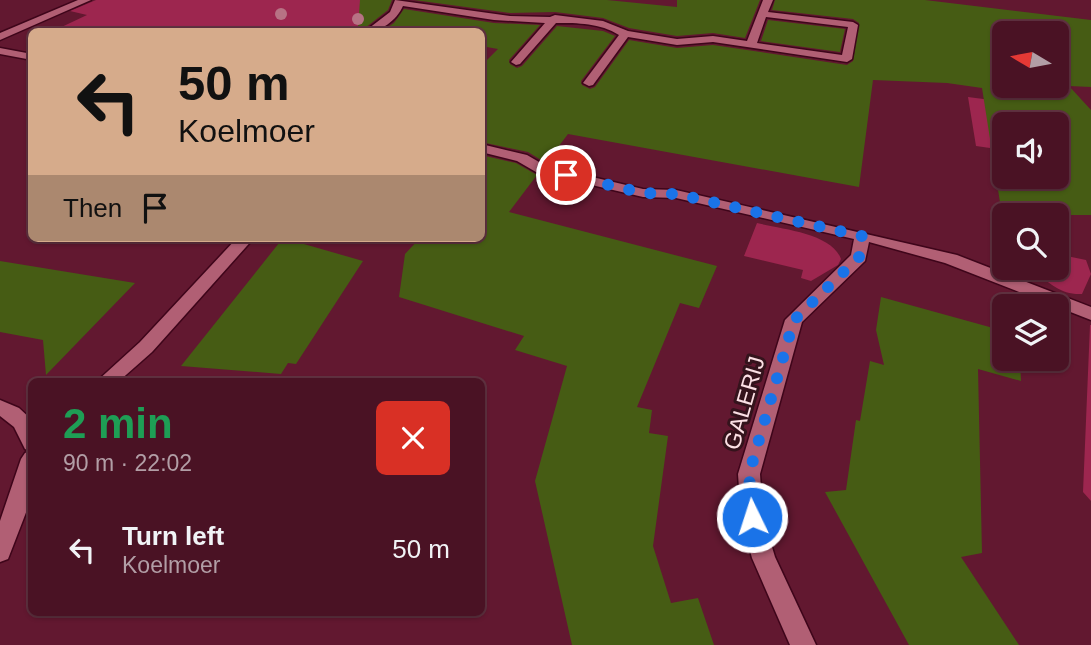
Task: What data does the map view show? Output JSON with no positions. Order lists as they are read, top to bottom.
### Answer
{
  "streets": {
    "street": ["GALERIJ"]
  },
  "north": "left",
  "page": {
    "turn": ["50 m", "Koelmoer"],
    "then": "Then",
    "heading": ["2 min", "90 m · 22:02"],
    "list": [
      {
        "name": "Turn left",
        "note": "Koelmoer",
        "value": "50 m"
      }
    ]
  }
}
